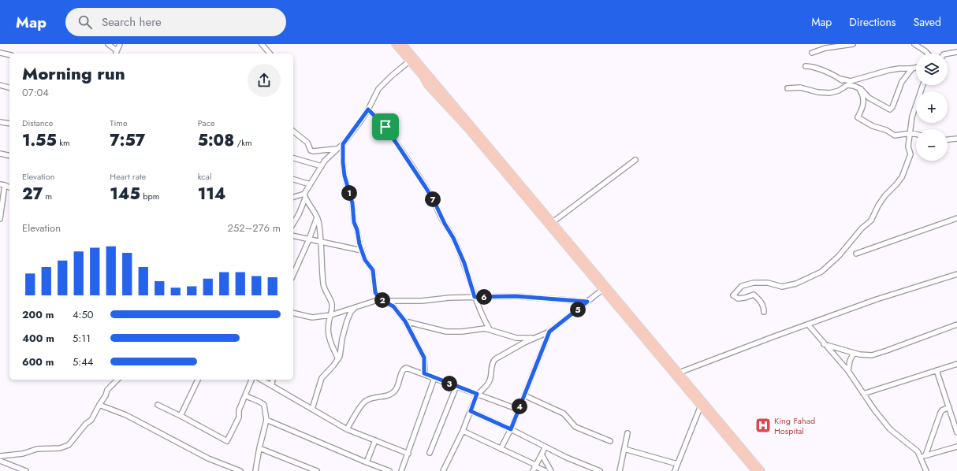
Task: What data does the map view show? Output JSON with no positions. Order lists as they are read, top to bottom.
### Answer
{
  "places": {
    "hospital": ["King Fahad Hospital"]
  },
  "page": {
    "header": "Map",
    "search": "Search here",
    "nav": ["Map", "Directions", "Saved"],
    "map_buttons": ["+", "−"],
    "heading": ["Morning run", "07:04"],
    "stats": [
      ["Distance", "1.55 km"],
      ["Time", "7:57"],
      ["Pace", "5:08 /km"],
      ["Elevation", "27 m"],
      ["Heart rate", "145 bpm"],
      ["kcal", "114"]
    ],
    "pins": [
      "1",
      "7",
      "6",
      "2",
      "5",
      "3",
      "4"
    ],
    "chart": ["Elevation", "252–276 m"],
    "list": [
      {
        "name": "200 m",
        "note": "4:50"
      },
      {
        "name": "400 m",
        "note": "5:11"
      },
      {
        "name": "600 m",
        "note": "5:44"
      }
    ]
  }
}
